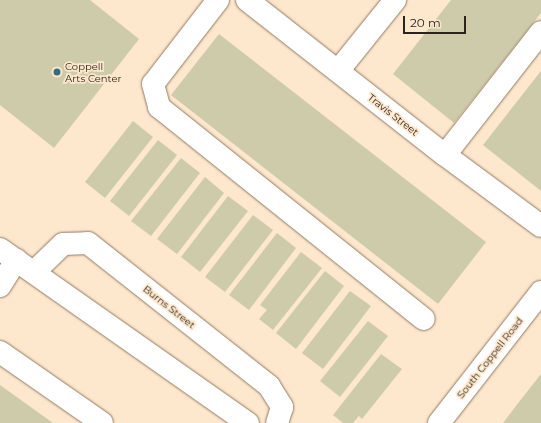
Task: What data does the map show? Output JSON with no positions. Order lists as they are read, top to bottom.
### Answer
{
  "streets": {
    "street": ["Travis Street", "Burns Street", "South Coppell Road"]
  },
  "places": ["Coppell Arts Center"],
  "scale_bar": "20 m"
}
